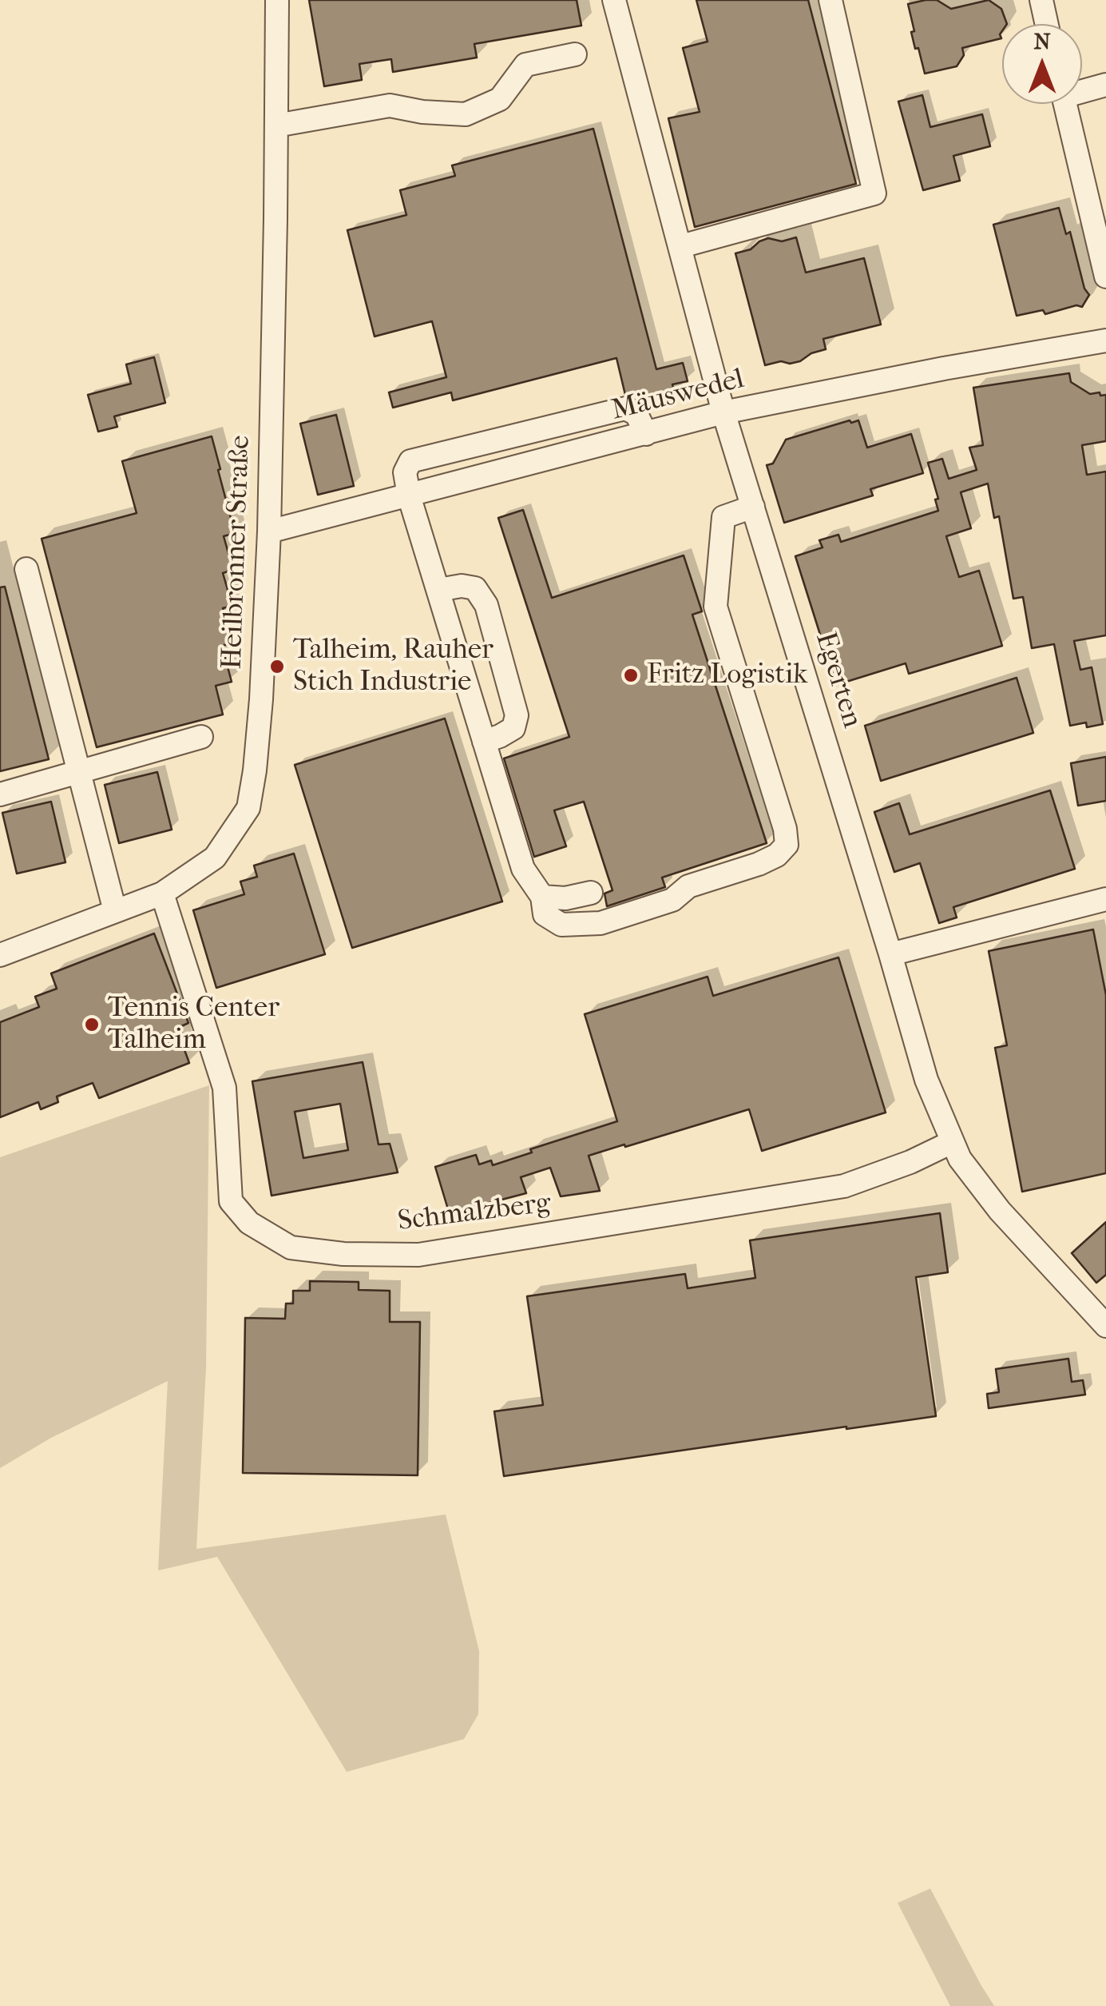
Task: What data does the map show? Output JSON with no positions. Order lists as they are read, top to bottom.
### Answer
{
  "streets": {
    "street": [
      "Mäuswedel",
      "Heilbronner Straße",
      "Egerten",
      "Schmalzberg"
    ]
  },
  "crossings": [
    ["Mäuswedel", "Heilbronner Straße"],
    ["Mäuswedel", "Egerten"],
    ["Heilbronner Straße", "Schmalzberg"],
    ["Egerten", "Schmalzberg"]
  ],
  "places": ["Talheim, Rauher Stich Industrie", "Fritz Logistik", "Tennis Center Talheim"],
  "north": "top"
}
